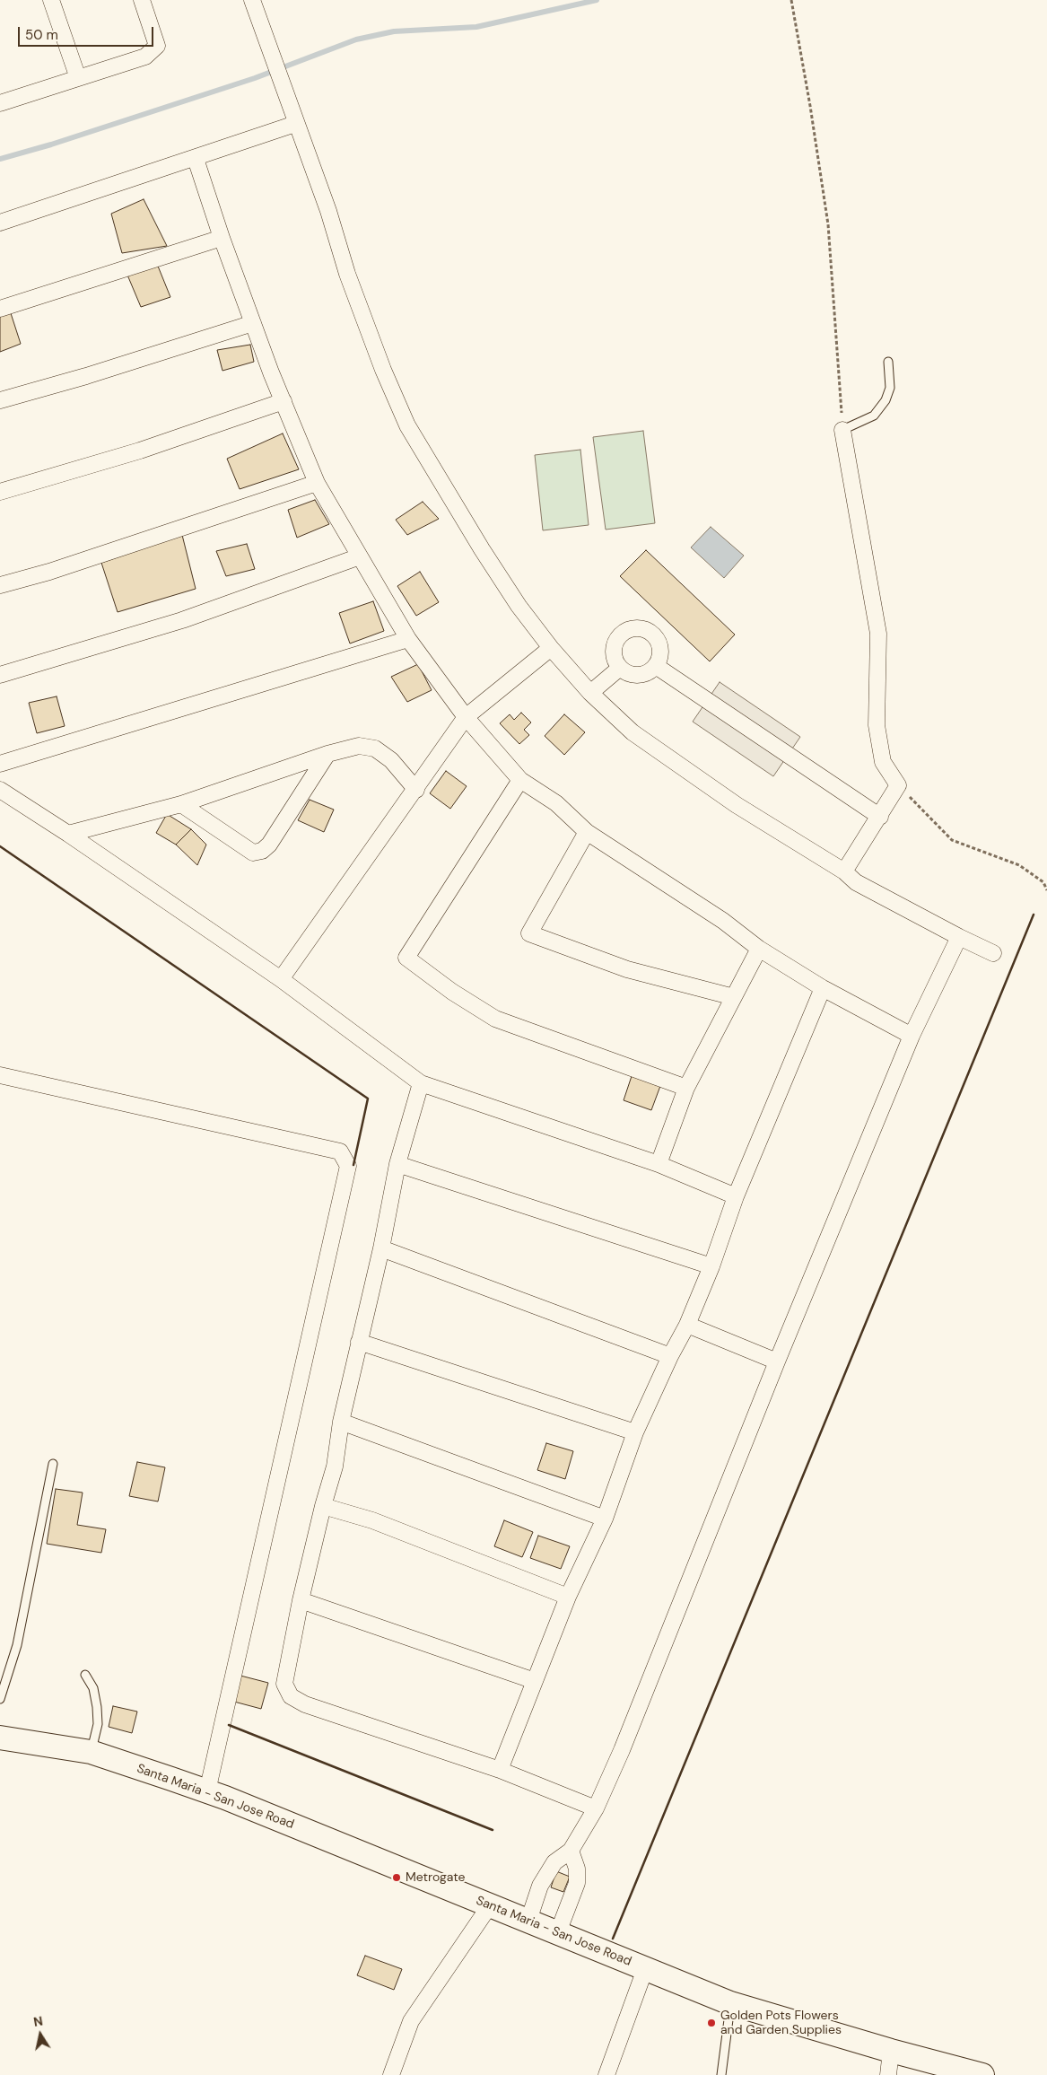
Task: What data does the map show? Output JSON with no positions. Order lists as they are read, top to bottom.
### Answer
{
  "streets": {
    "main road": ["Santa Maria - San Jose Road"]
  },
  "places": ["Metrogate", "Golden Pots Flowers and Garden Supplies"],
  "scale_bar": "50 m",
  "north": "top"
}
